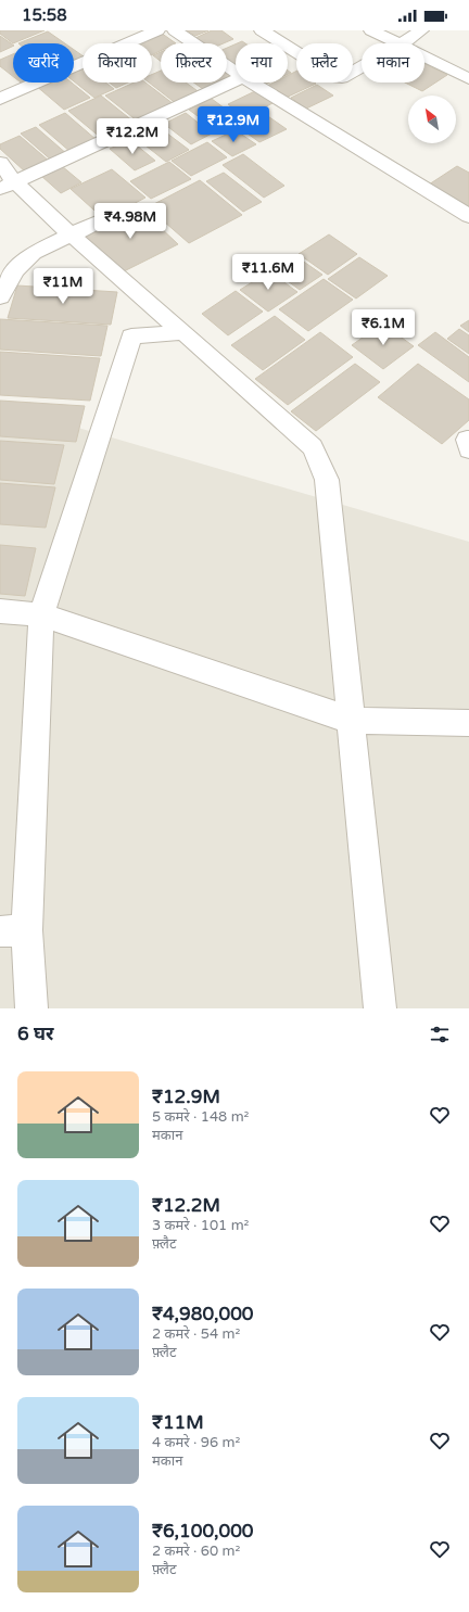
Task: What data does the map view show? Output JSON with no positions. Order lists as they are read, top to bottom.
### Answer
{
  "north": "top left",
  "page": {
    "status": "15:58",
    "chip": [
      "खरीदें",
      "किराया",
      "फ़िल्टर",
      "नया",
      "फ़्लैट",
      "मकान"
    ],
    "price": [
      "₹12.9M",
      "₹12.2M",
      "₹4.98M",
      "₹11.6M",
      "₹11M",
      "₹6.1M"
    ],
    "heading": "6 घर",
    "list": [
      {
        "name": "₹12.9M",
        "note": "5 कमरे · 148 m² · मकान"
      },
      {
        "name": "₹12.2M",
        "note": "3 कमरे · 101 m² · फ़्लैट"
      },
      {
        "name": "₹4,980,000",
        "note": "2 कमरे · 54 m² · फ़्लैट"
      },
      {
        "name": "₹11M",
        "note": "4 कमरे · 96 m² · मकान"
      },
      {
        "name": "₹6,100,000",
        "note": "2 कमरे · 60 m² · फ़्लैट"
      }
    ]
  }
}
